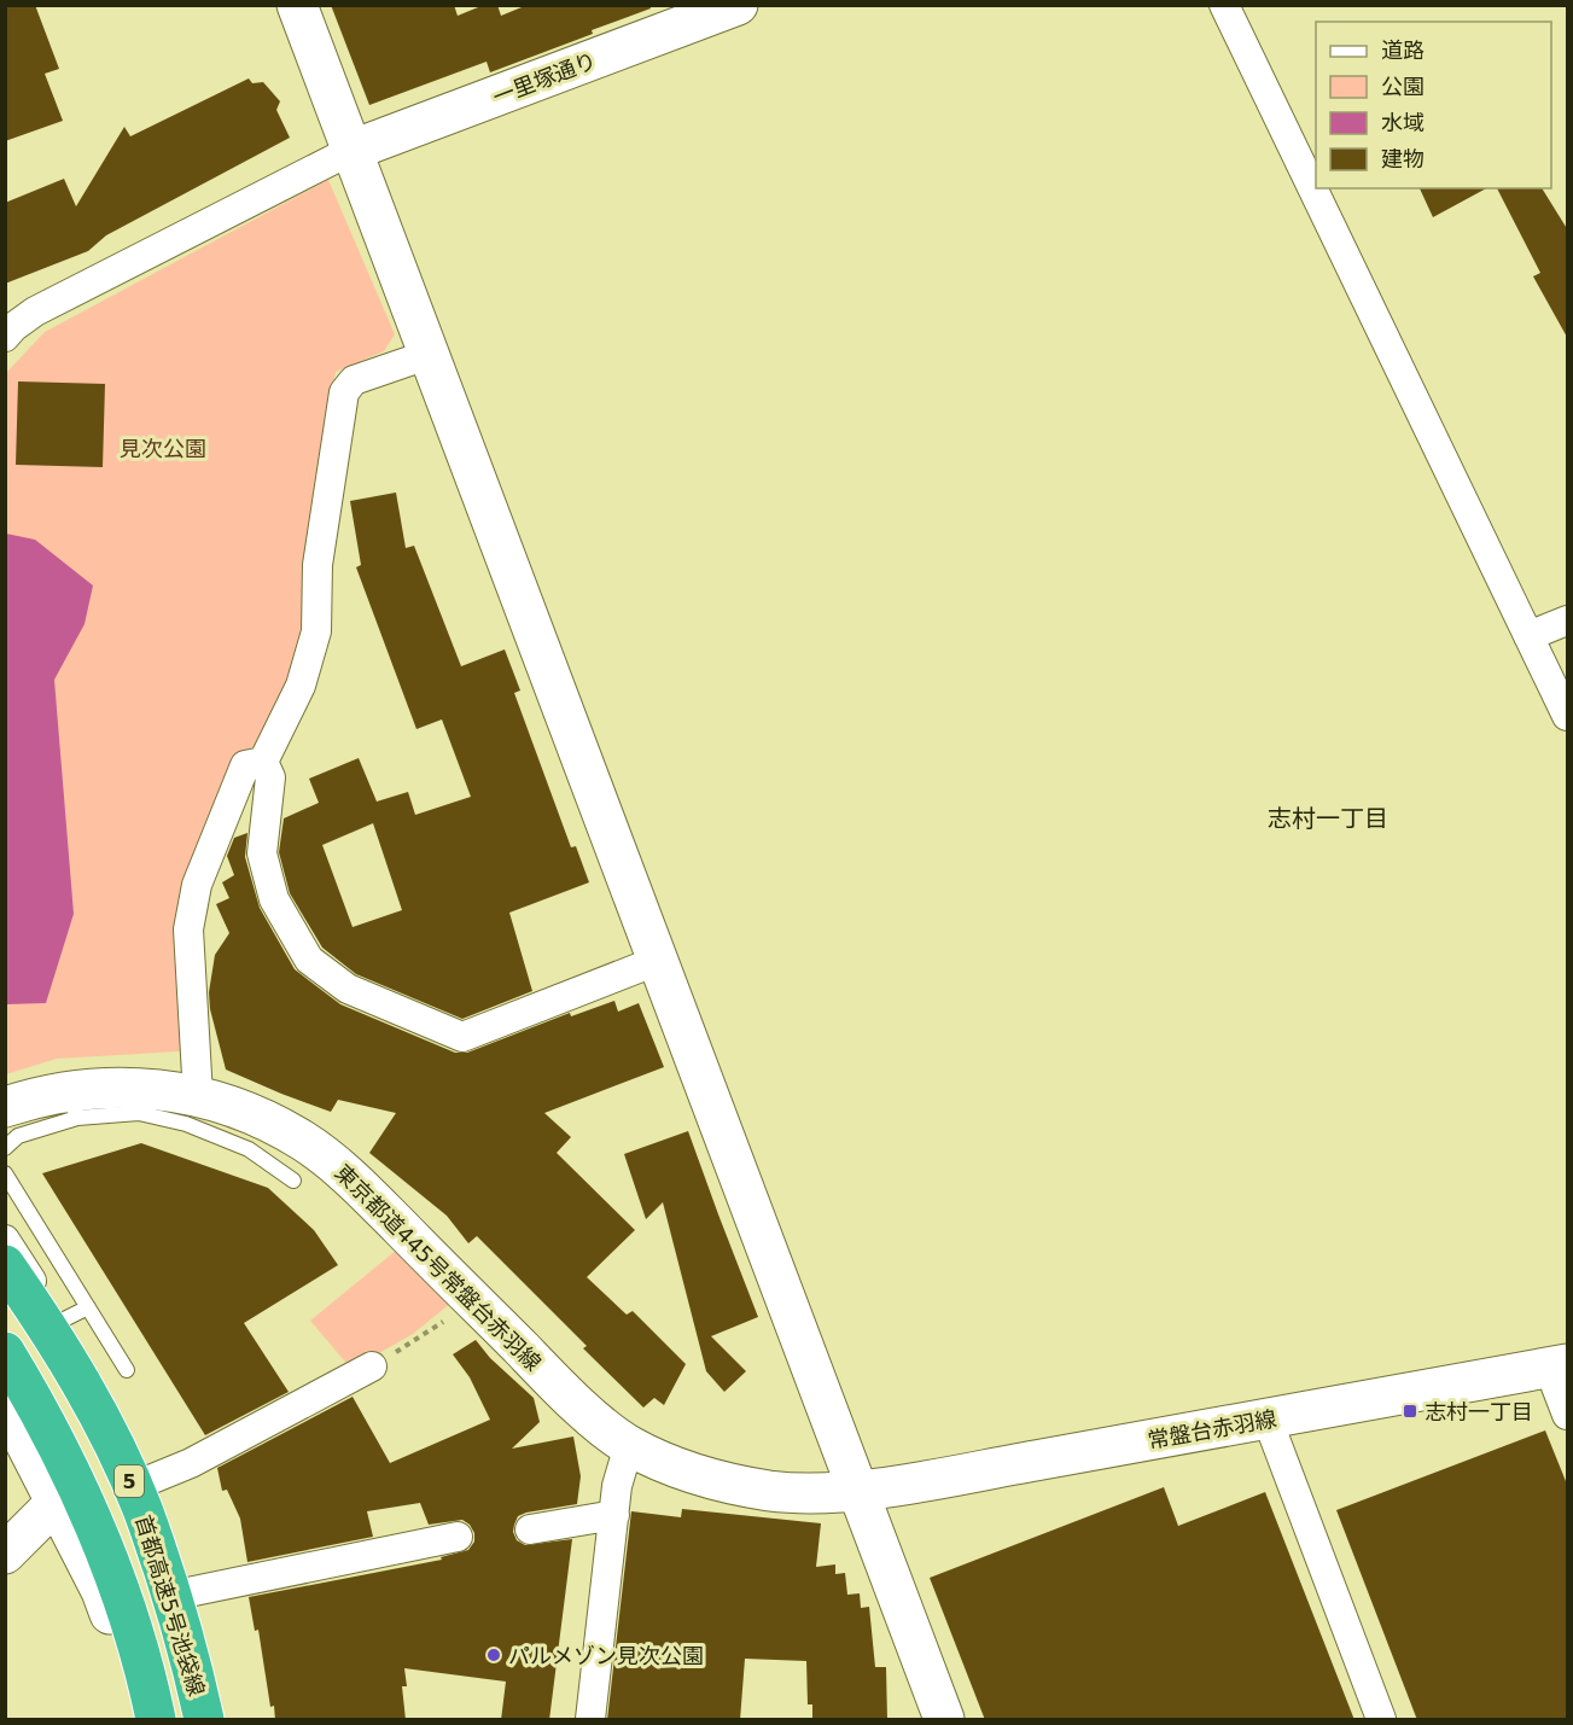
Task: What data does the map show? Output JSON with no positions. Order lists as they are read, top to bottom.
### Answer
{
  "streets": {
    "highway": ["5", "首都高速5号池袋線"],
    "street": ["一里塚通り", "東京都道445号常盤台赤羽線", "常盤台赤羽線"]
  },
  "crossings": [
    ["東京都道445号常盤台赤羽線", "常盤台赤羽線"]
  ],
  "districts": ["志村一丁目"],
  "parks": ["見次公園"],
  "places": {
    "transit": ["志村一丁目"],
    "other": ["パルメゾン見次公園"]
  },
  "legend": [
    "道路",
    "公園",
    "水域",
    "建物"
  ]
}
